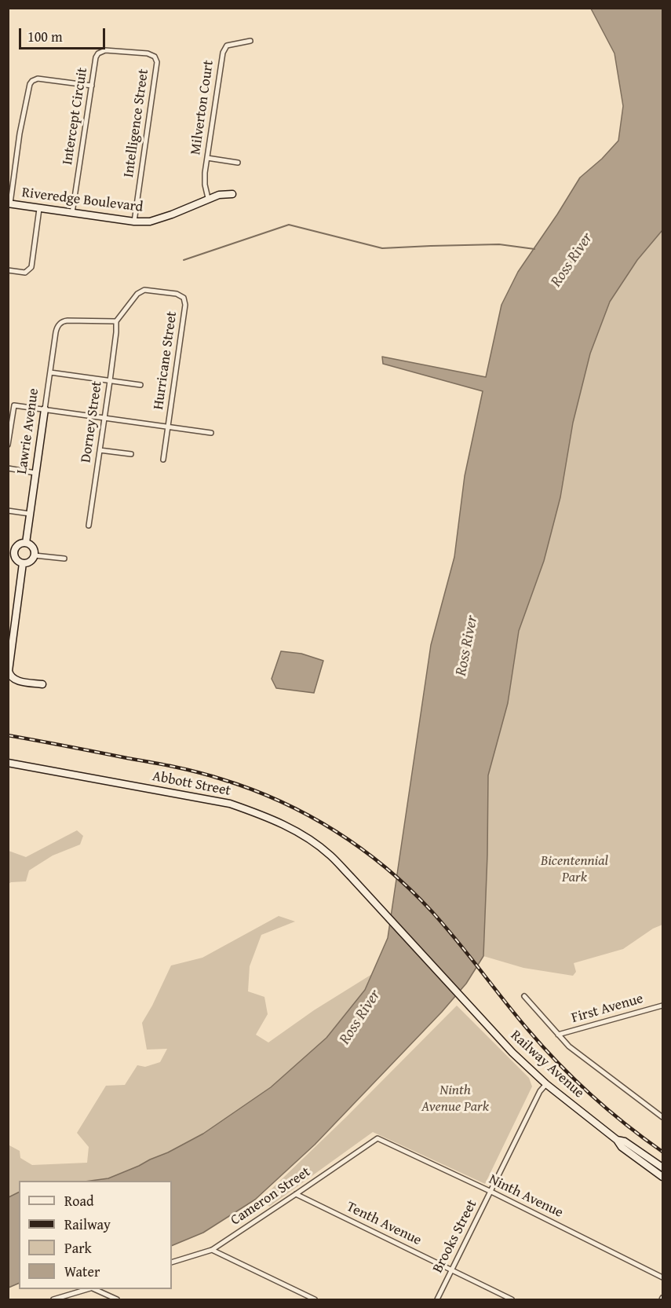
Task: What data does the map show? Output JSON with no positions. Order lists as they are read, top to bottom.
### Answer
{
  "streets": {
    "main road": [
      "Riveredge Boulevard",
      "Lawrie Avenue",
      "Abbott Street",
      "Railway Avenue"
    ],
    "street": [
      "Milverton Court",
      "Intercept Circuit",
      "Intelligence Street",
      "Hurricane Street",
      "Dorney Street",
      "First Avenue",
      "Cameron Street",
      "Ninth Avenue",
      "Tenth Avenue",
      "Brooks Street"
    ]
  },
  "crossings": [
    ["Milverton Court", "Riveredge Boulevard"],
    ["Intercept Circuit", "Intelligence Street"],
    ["Intercept Circuit", "Riveredge Boulevard"],
    ["Intelligence Street", "Riveredge Boulevard"],
    ["Hurricane Street", "Dorney Street"],
    ["Hurricane Street", "Lawrie Avenue"],
    ["Dorney Street", "Lawrie Avenue"],
    ["Abbott Street", "Railway Avenue"],
    ["First Avenue", "Railway Avenue"],
    ["Railway Avenue", "Brooks Street"],
    ["Cameron Street", "Ninth Avenue"],
    ["Cameron Street", "Tenth Avenue"],
    ["Ninth Avenue", "Brooks Street"],
    ["Tenth Avenue", "Brooks Street"]
  ],
  "water": ["Ross River"],
  "parks": ["Bicentennial Park", "Ninth Avenue Park"],
  "legend": [
    "Road",
    "Railway",
    "Park",
    "Water"
  ],
  "scale_bar": "100 m"
}
